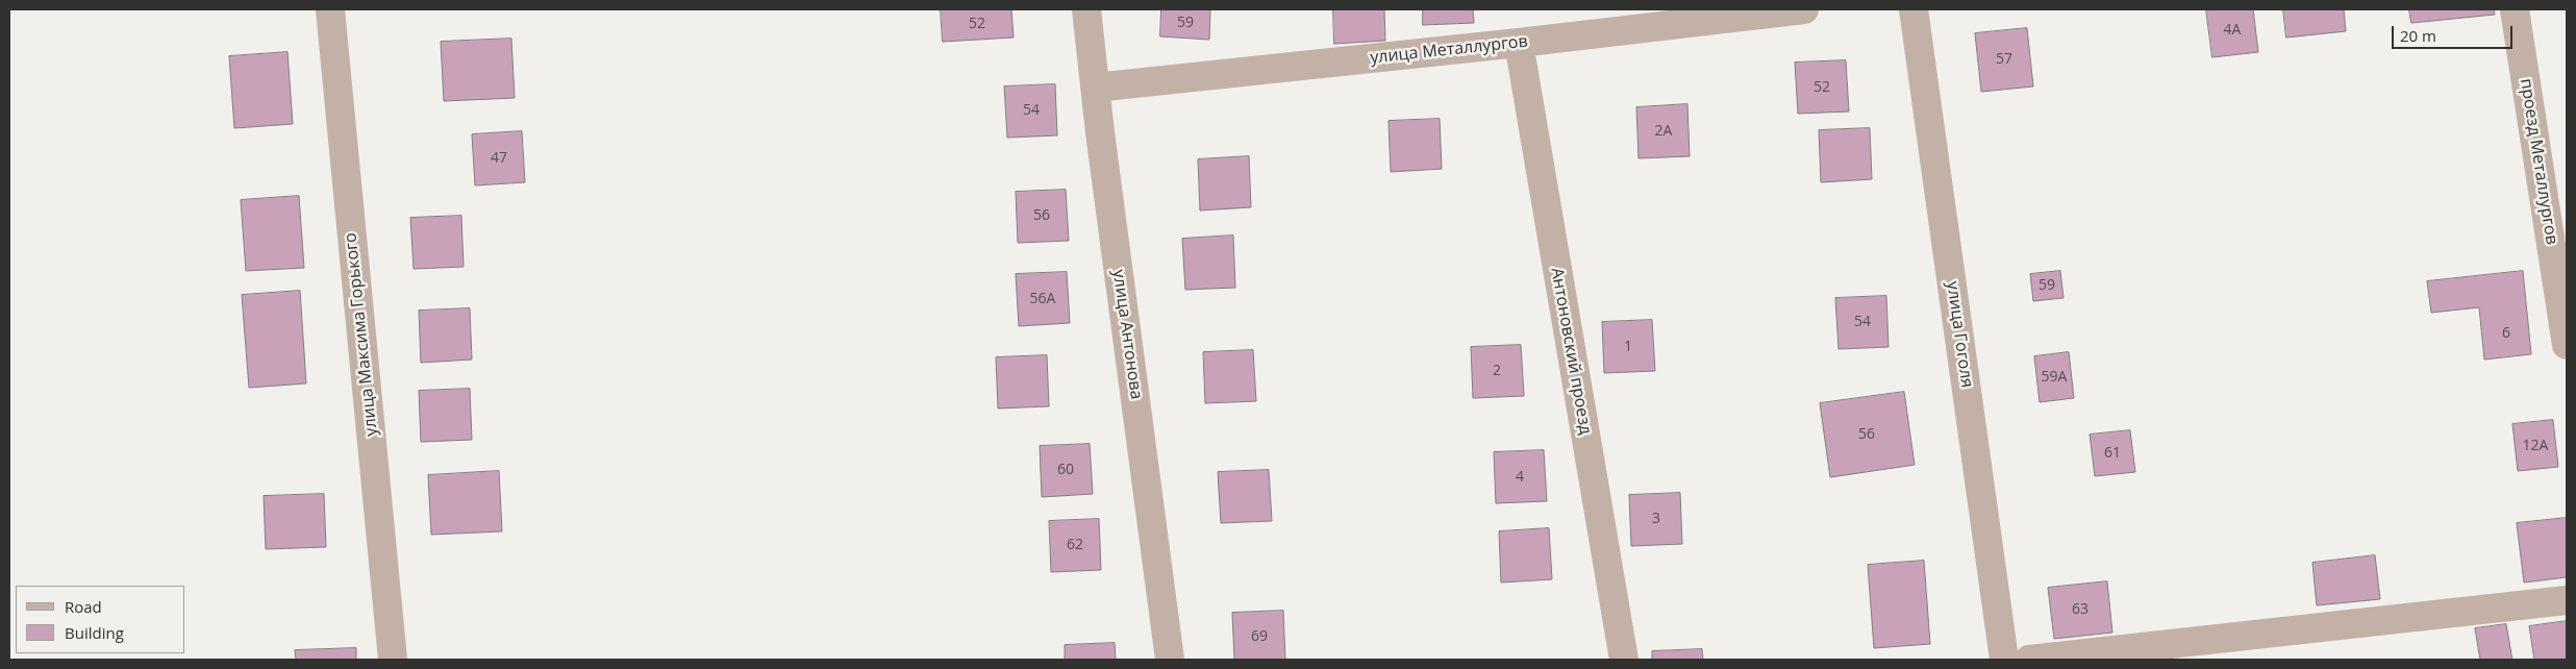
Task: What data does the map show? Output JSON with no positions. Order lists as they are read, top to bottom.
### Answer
{
  "streets": {
    "street": [
      "улица Металлургов",
      "проезд Металлургов",
      "улица Максима Горького",
      "улица Антонова",
      "улица Гоголя",
      "Антоновский проезд"
    ]
  },
  "crossings": [
    ["улица Металлургов", "улица Антонова"],
    ["улица Металлургов", "Антоновский проезд"]
  ],
  "house_numbers": [
    "59",
    "52",
    "4А",
    "57",
    "52",
    "54",
    "2А",
    "47",
    "56",
    "59",
    "56А",
    "54",
    "6",
    "1",
    "2",
    "59А",
    "56",
    "12А",
    "61",
    "60",
    "4",
    "3",
    "62",
    "63",
    "69"
  ],
  "legend": ["Road", "Building"],
  "scale_bar": "20 m"
}
